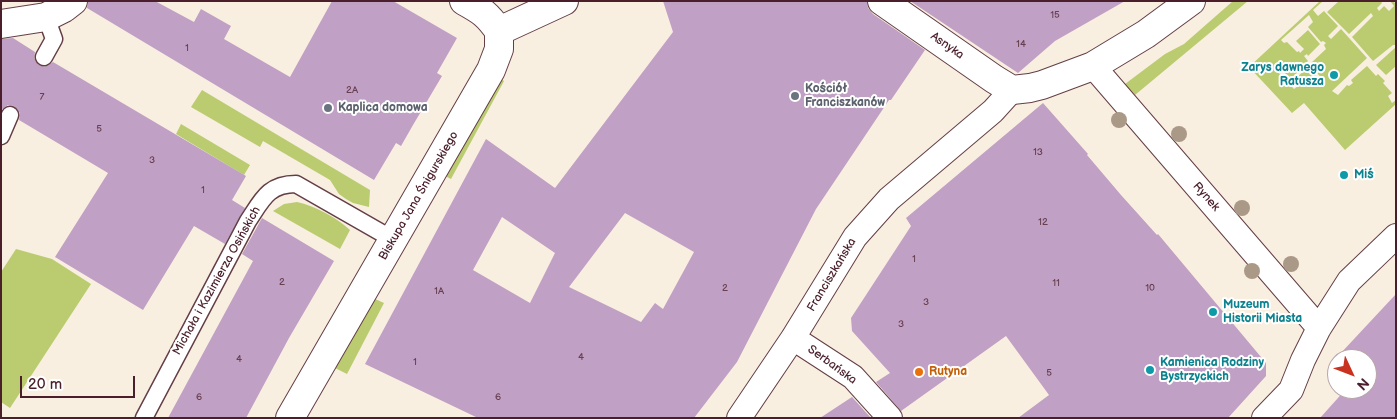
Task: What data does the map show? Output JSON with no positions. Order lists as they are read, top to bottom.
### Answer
{
  "streets": {
    "street": [
      "Asnyka",
      "Biskupa Jana Śnigurskiego",
      "Rynek",
      "Franciszkańska",
      "Serbańska"
    ],
    "lane": ["Michała i Kazimierza Osińskich"]
  },
  "crossings": [
    ["Asnyka", "Franciszkańska"],
    ["Biskupa Jana Śnigurskiego", "Michała i Kazimierza Osińskich"],
    ["Franciszkańska", "Serbańska"]
  ],
  "places": [
    "Zarys dawnego Ratusza",
    "Kościół Franciszkanów",
    "Kaplica domowa",
    "Miś",
    "Muzeum Historii Miasta",
    "Kamienica Rodziny Bystrzyckich",
    "Rutyna"
  ],
  "house_numbers": [
    "15",
    "14",
    "1",
    "2A",
    "7",
    "5",
    "13",
    "3",
    "1",
    "12",
    "1",
    "2",
    "11",
    "2",
    "10",
    "1A",
    "3",
    "3",
    "4",
    "4",
    "1",
    "5",
    "6",
    "6"
  ],
  "scale_bar": "20 m",
  "north": "bottom right"
}
